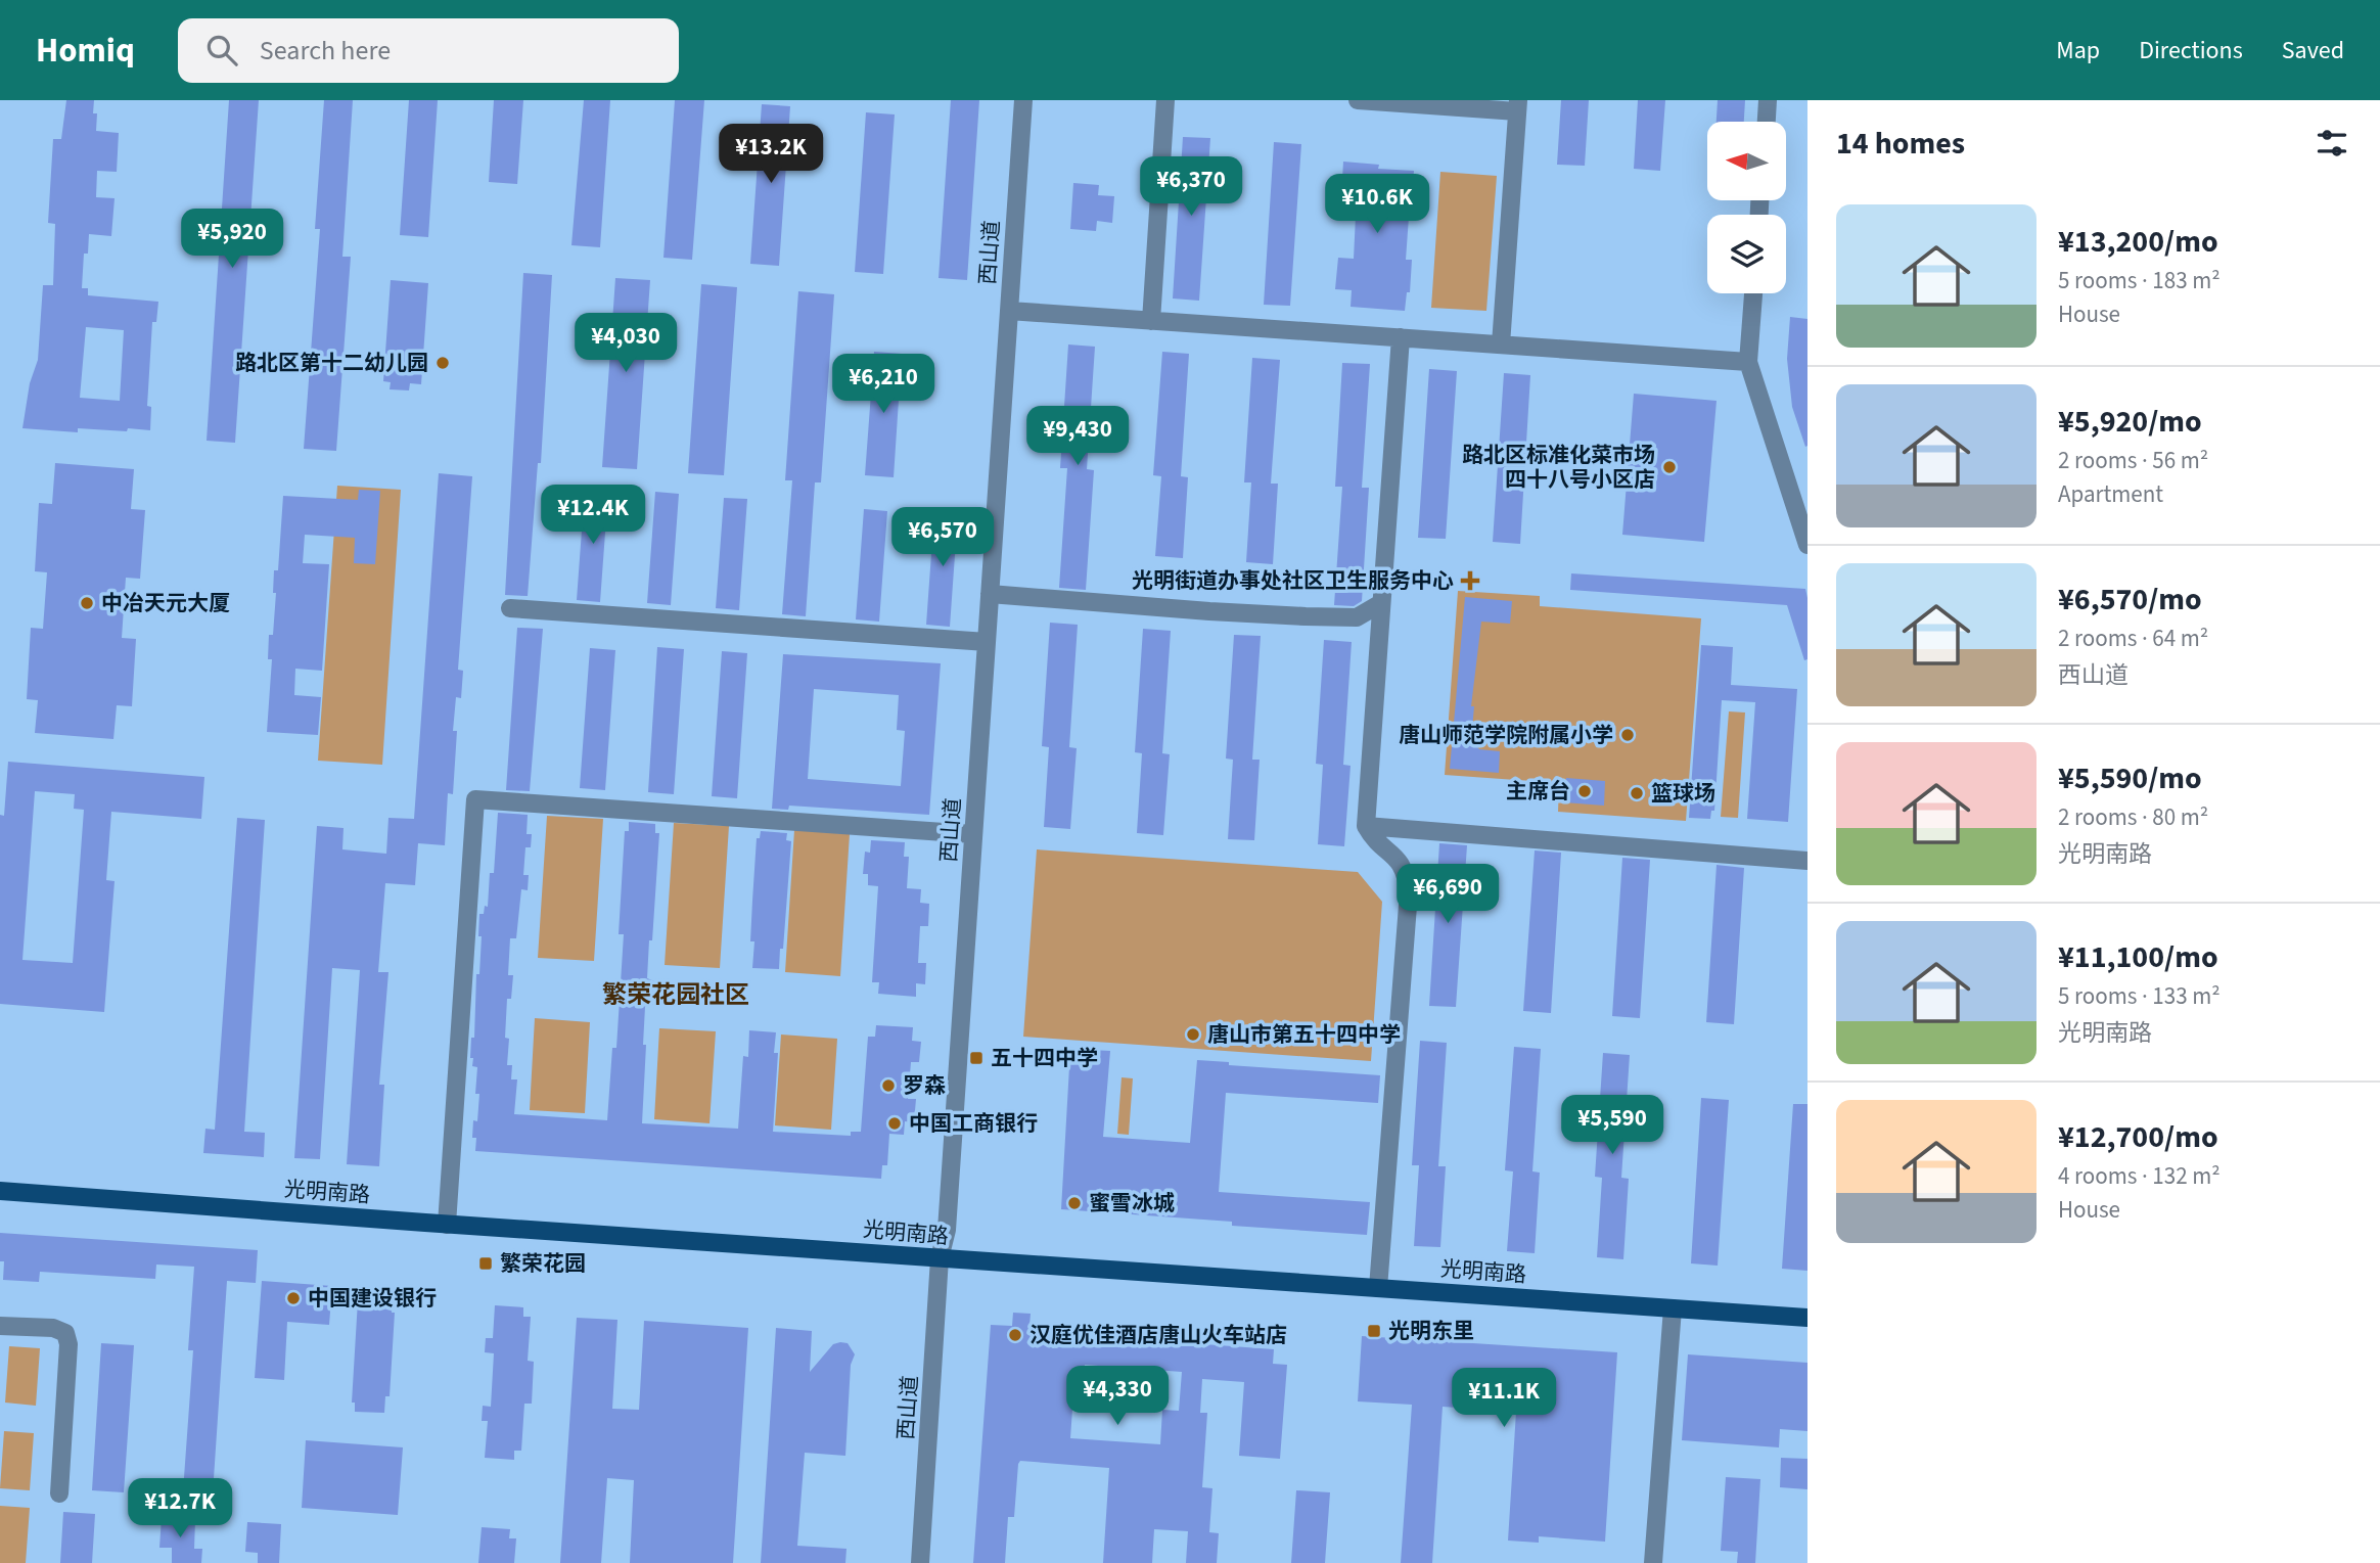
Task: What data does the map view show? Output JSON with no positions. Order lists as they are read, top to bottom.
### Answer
{
  "streets": {
    "main road": ["光明南路"],
    "street": ["西山道"]
  },
  "crossings": [
    ["西山道", "光明南路"]
  ],
  "districts": ["繁荣花园社区"],
  "places": {
    "other": [
      "路北区第十二幼儿园",
      "路北区标准化菜市场 四十八号小区店",
      "中冶天元大厦",
      "唐山师范学院附属小学",
      "主席台",
      "篮球场",
      "唐山市第五十四中学",
      "罗森",
      "中国工商银行",
      "蜜雪冰城",
      "中国建设银行",
      "汉庭优佳酒店唐山火车站店"
    ],
    "health": ["光明街道办事处社区卫生服务中心"],
    "transit": ["五十四中学", "繁荣花园", "光明东里"]
  },
  "north": "left",
  "page": {
    "header": "Homiq",
    "search": "Search here",
    "nav": ["Map", "Directions", "Saved"],
    "heading": "14 homes",
    "price": [
      "¥13.2K",
      "¥6,370",
      "¥10.6K",
      "¥5,920",
      "¥4,030",
      "¥6,210",
      "¥9,430",
      "¥12.4K",
      "¥6,570",
      "¥6,690",
      "¥5,590",
      "¥4,330",
      "¥11.1K",
      "¥12.7K"
    ],
    "list": [
      {
        "name": "¥13,200/mo",
        "note": "5 rooms · 183 m² · House"
      },
      {
        "name": "¥5,920/mo",
        "note": "2 rooms · 56 m² · Apartment"
      },
      {
        "name": "¥6,570/mo",
        "note": "2 rooms · 64 m² · 西山道"
      },
      {
        "name": "¥5,590/mo",
        "note": "2 rooms · 80 m² · 光明南路"
      },
      {
        "name": "¥11,100/mo",
        "note": "5 rooms · 133 m² · 光明南路"
      },
      {
        "name": "¥12,700/mo",
        "note": "4 rooms · 132 m² · House"
      }
    ]
  }
}
